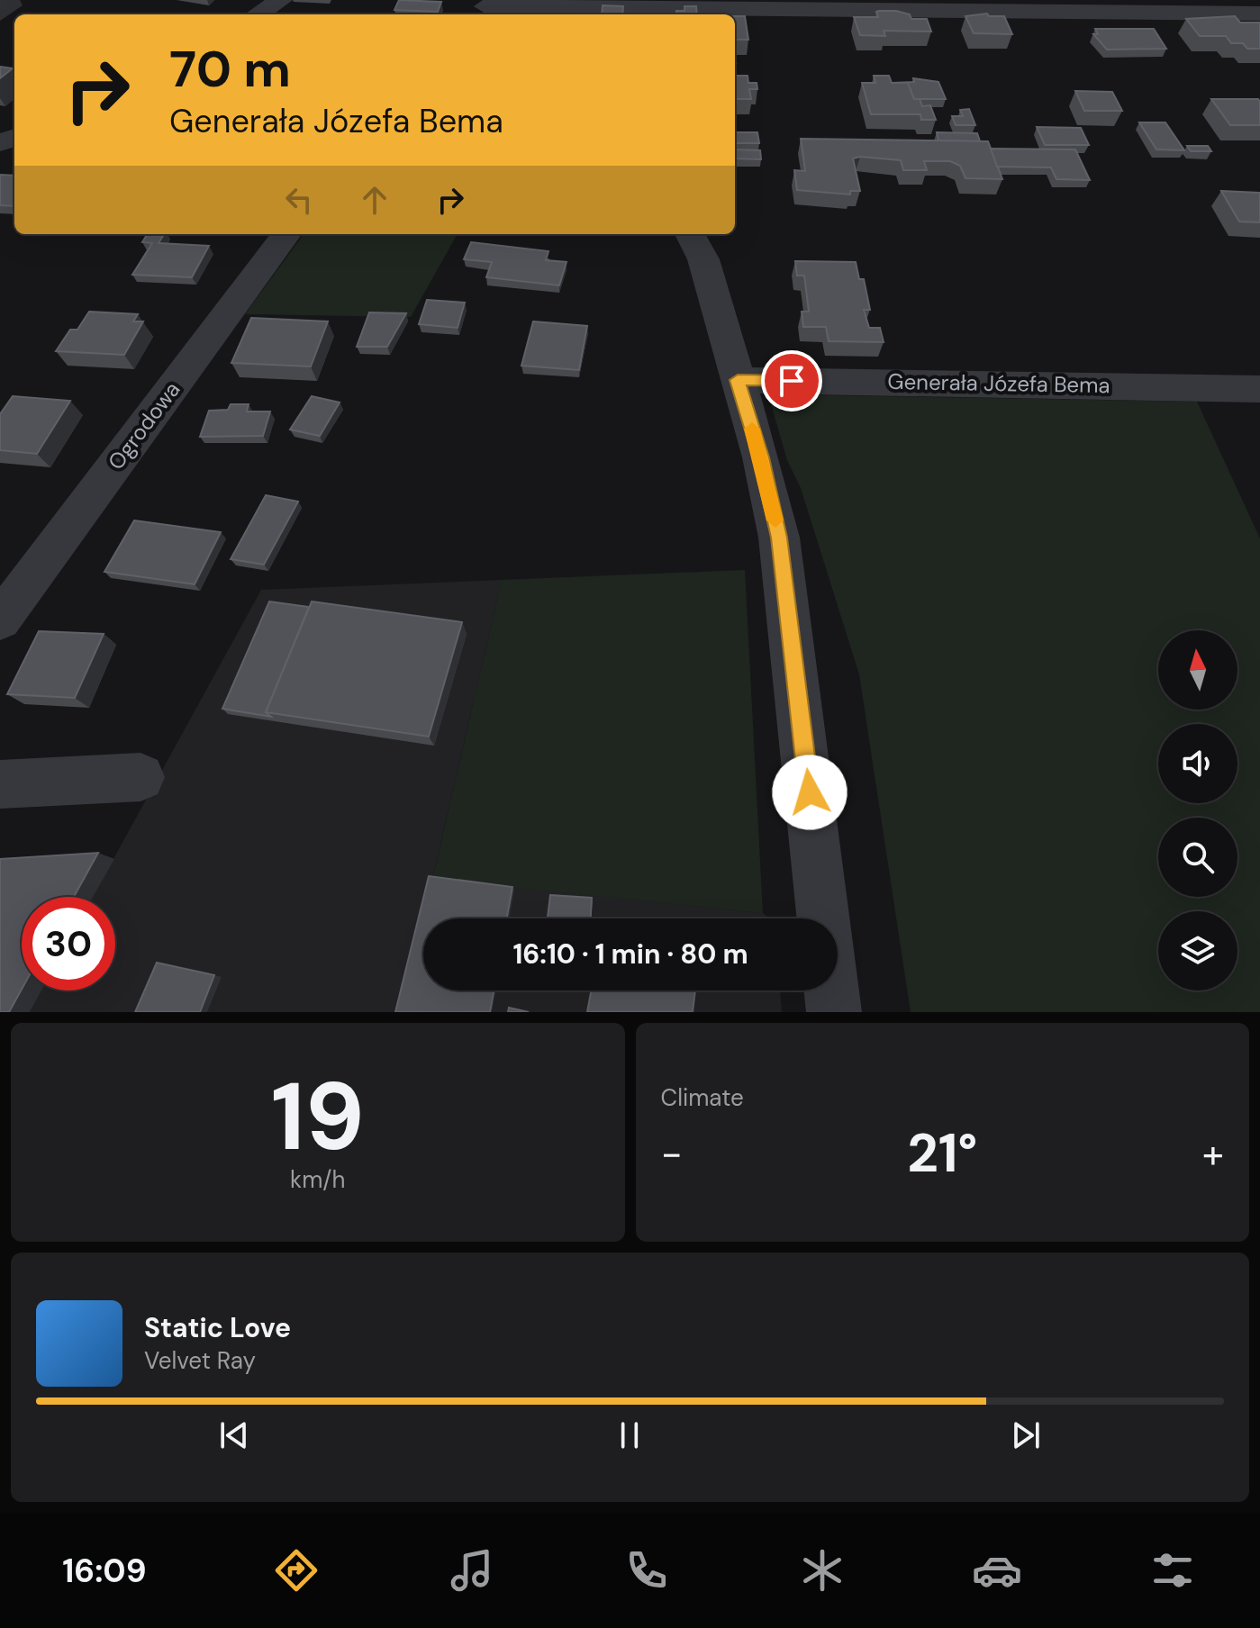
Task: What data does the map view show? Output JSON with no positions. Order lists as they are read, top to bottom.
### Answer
{
  "streets": {
    "street": ["Generała Józefa Bema", "Ogrodowa"]
  },
  "north": "top",
  "page": {
    "turn": ["70 m", "Generała Józefa Bema"],
    "limit": "30",
    "trip": "16:10 · 1 min · 80 m",
    "tile": [
      ["19", "km/h"],
      "Climate"
    ],
    "heat": ["−", "21°", "+"],
    "song": ["Static Love", "Velvet Ray"],
    "tabs": "16:09"
  }
}
